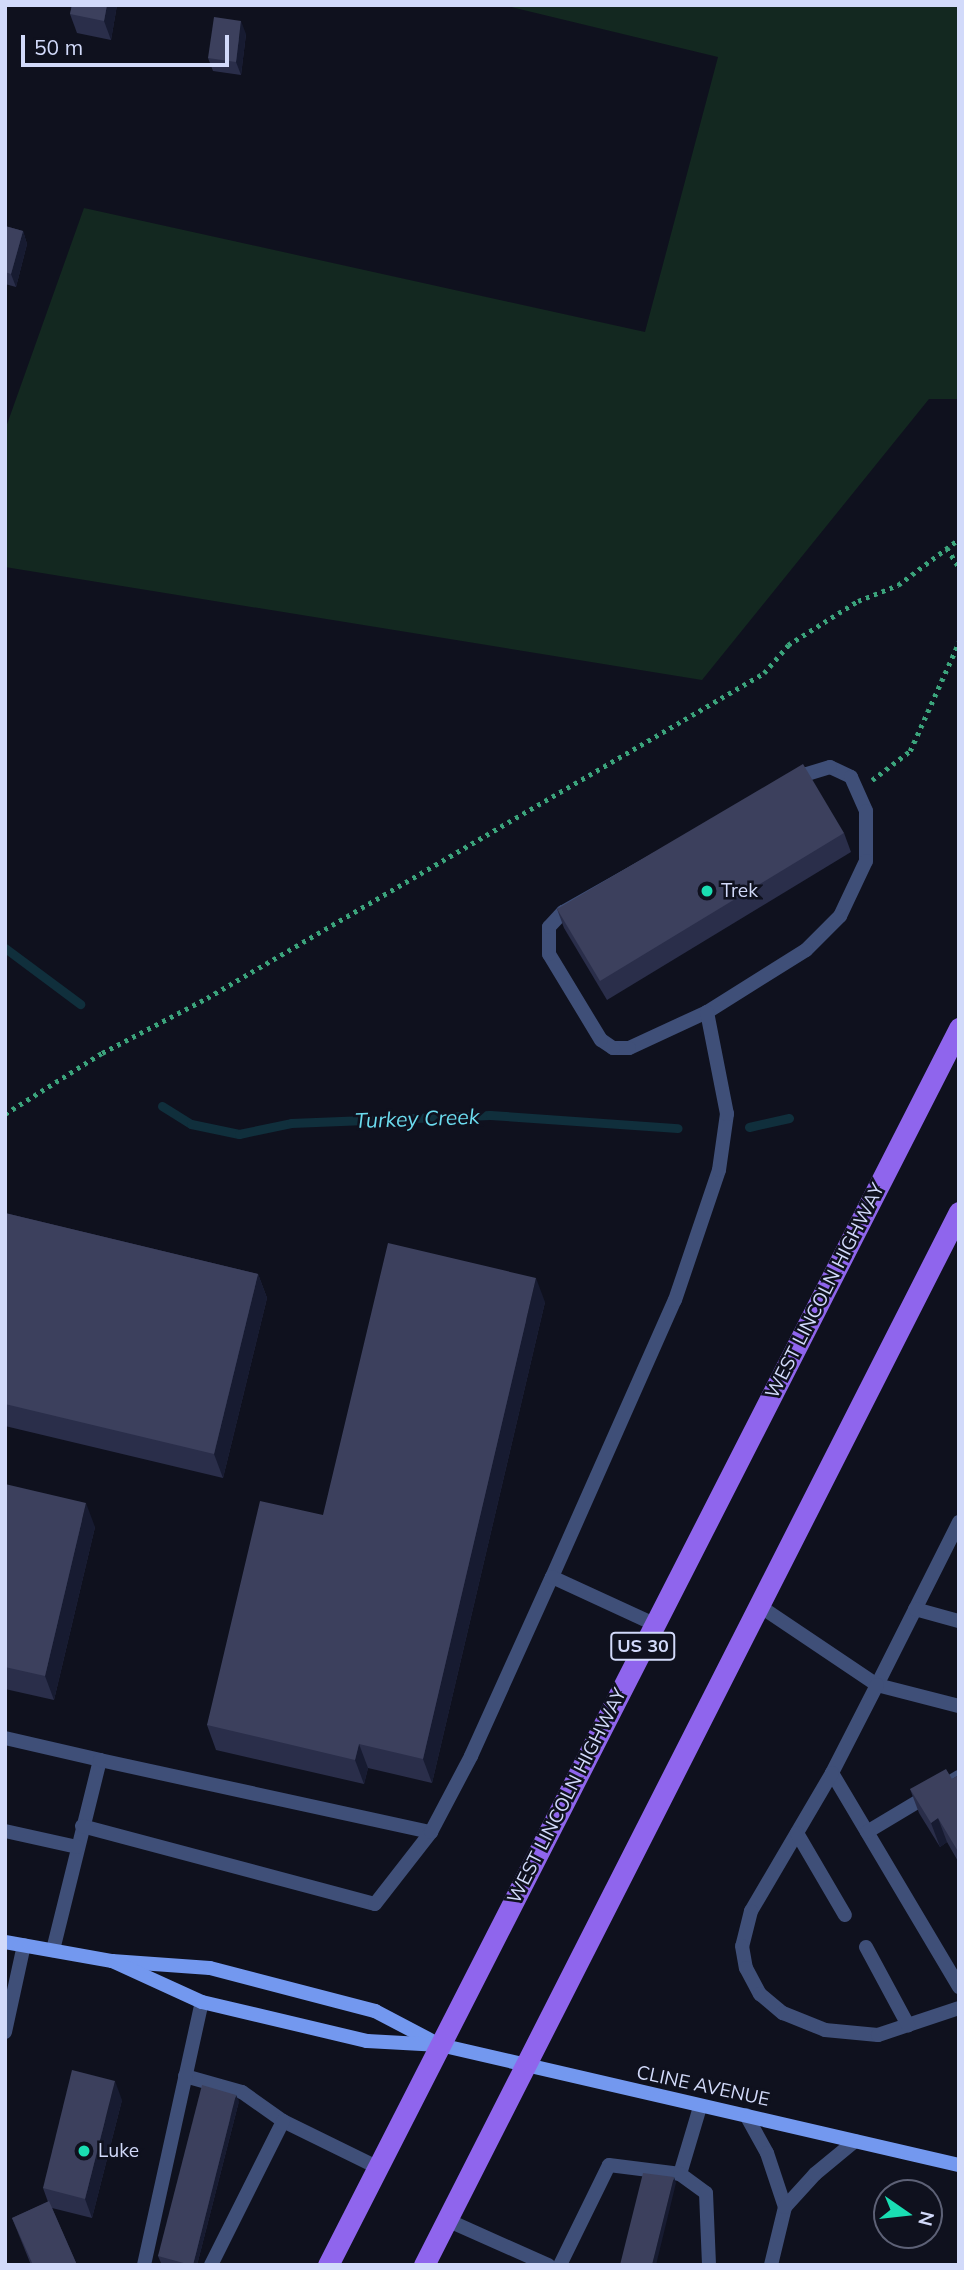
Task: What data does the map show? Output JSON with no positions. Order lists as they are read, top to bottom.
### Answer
{
  "streets": {
    "main road": ["WEST LINCOLN HIGHWAY", "US 30"],
    "street": ["CLINE AVENUE"]
  },
  "crossings": [
    ["WEST LINCOLN HIGHWAY", "CLINE AVENUE"]
  ],
  "water": ["Turkey Creek"],
  "places": ["Trek", "Luke"],
  "scale_bar": "50 m",
  "north": "right"
}
